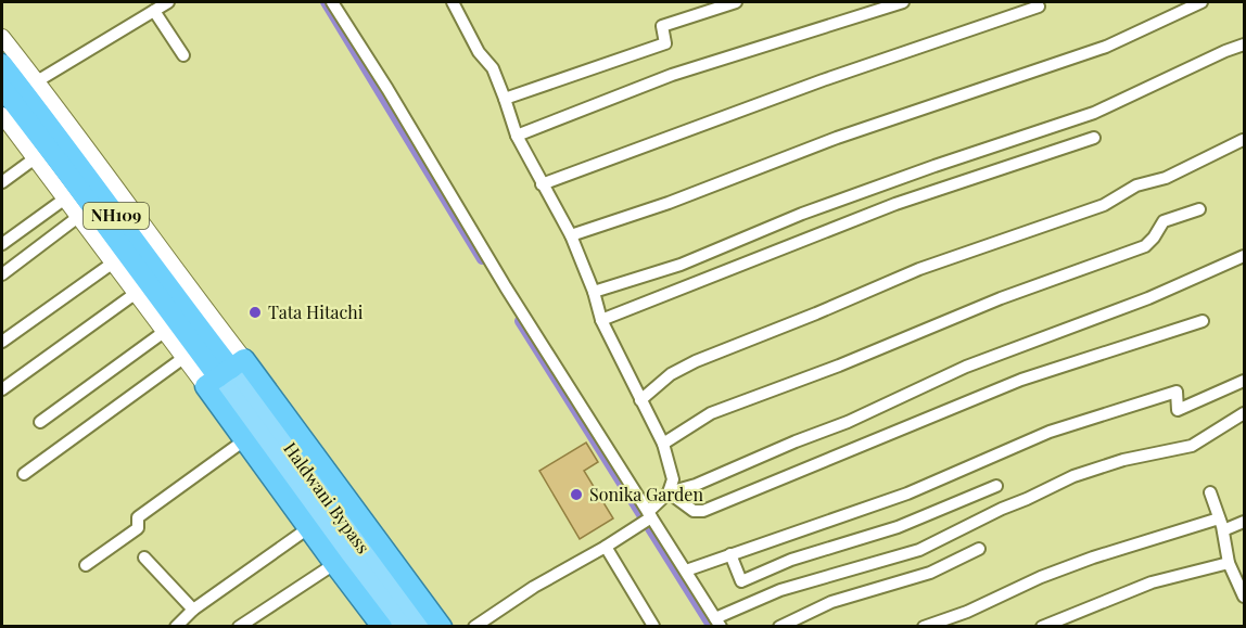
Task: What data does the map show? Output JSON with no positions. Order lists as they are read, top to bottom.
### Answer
{
  "streets": {
    "highway": ["NH109"],
    "main road": ["Haldwani Bypass"]
  },
  "crossings": [
    ["NH109", "Haldwani Bypass"]
  ],
  "places": ["Tata Hitachi", "Sonika Garden"]
}
